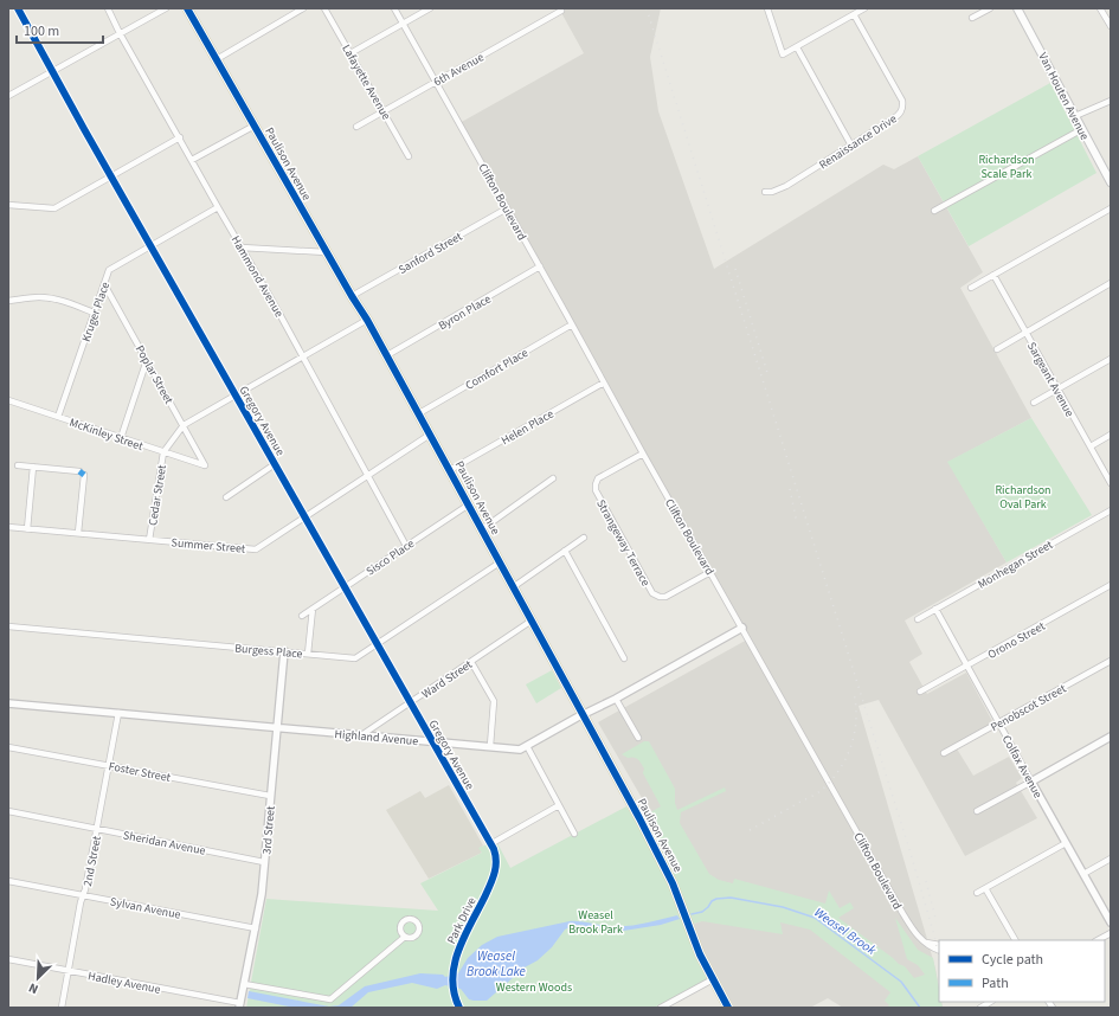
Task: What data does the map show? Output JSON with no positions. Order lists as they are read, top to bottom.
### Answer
{
  "streets": {
    "main road": ["Van Houten Avenue", "Paulison Avenue"],
    "street": [
      "6th Avenue",
      "Lafayette Avenue",
      "Renaissance Drive",
      "Clifton Boulevard",
      "Sanford Street",
      "Hammond Avenue",
      "Kruger Place",
      "Byron Place",
      "Comfort Place",
      "Poplar Street",
      "Sargeant Avenue",
      "Gregory Avenue",
      "Helen Place",
      "McKinley Street",
      "Cedar Street",
      "Strangeway Terrace",
      "Summer Street",
      "Sisco Place",
      "Monhegan Street",
      "Orono Street",
      "Burgess Place",
      "Ward Street",
      "Penobscot Street",
      "Highland Avenue",
      "Colfax Avenue",
      "Foster Street",
      "3rd Street",
      "Sheridan Avenue",
      "2nd Street",
      "Sylvan Avenue",
      "Park Drive",
      "Hadley Avenue"
    ]
  },
  "crossings": [
    ["6th Avenue", "Lafayette Avenue"],
    ["6th Avenue", "Clifton Boulevard"],
    ["Paulison Avenue", "Sanford Street"],
    ["Paulison Avenue", "Byron Place"],
    ["Paulison Avenue", "Comfort Place"],
    ["Paulison Avenue", "Helen Place"],
    ["Paulison Avenue", "Cedar Street"],
    ["Paulison Avenue", "Summer Street"],
    ["Paulison Avenue", "Sisco Place"],
    ["Paulison Avenue", "Burgess Place"],
    ["Paulison Avenue", "Ward Street"],
    ["Paulison Avenue", "Highland Avenue"],
    ["Clifton Boulevard", "Sanford Street"],
    ["Clifton Boulevard", "Byron Place"],
    ["Clifton Boulevard", "Comfort Place"],
    ["Clifton Boulevard", "Helen Place"],
    ["Clifton Boulevard", "Strangeway Terrace"],
    ["Clifton Boulevard", "Highland Avenue"],
    ["Hammond Avenue", "Kruger Place"],
    ["Hammond Avenue", "Cedar Street"],
    ["Hammond Avenue", "Summer Street"],
    ["Hammond Avenue", "Sisco Place"],
    ["Kruger Place", "Poplar Street"],
    ["Kruger Place", "Gregory Avenue"],
    ["Kruger Place", "McKinley Street"],
    ["Poplar Street", "McKinley Street"],
    ["Poplar Street", "Cedar Street"],
    ["Gregory Avenue", "Cedar Street"],
    ["Gregory Avenue", "Summer Street"],
    ["Gregory Avenue", "Sisco Place"],
    ["Gregory Avenue", "Burgess Place"],
    ["Gregory Avenue", "Ward Street"],
    ["Gregory Avenue", "Highland Avenue"],
    ["Gregory Avenue", "Park Drive"],
    ["McKinley Street", "Cedar Street"],
    ["Cedar Street", "Summer Street"],
    ["Monhegan Street", "Colfax Avenue"],
    ["Orono Street", "Colfax Avenue"],
    ["Burgess Place", "3rd Street"],
    ["Ward Street", "Highland Avenue"],
    ["Penobscot Street", "Colfax Avenue"],
    ["Highland Avenue", "3rd Street"],
    ["Highland Avenue", "2nd Street"],
    ["Foster Street", "3rd Street"],
    ["Foster Street", "2nd Street"],
    ["3rd Street", "Sheridan Avenue"],
    ["3rd Street", "Sylvan Avenue"],
    ["3rd Street", "Hadley Avenue"],
    ["Sheridan Avenue", "2nd Street"],
    ["2nd Street", "Sylvan Avenue"],
    ["2nd Street", "Hadley Avenue"]
  ],
  "water": ["Weasel Brook", "Weasel Brook Lake"],
  "parks": [
    "Richardson Scale Park",
    "Richardson Oval Park",
    "Weasel Brook Park",
    "Western Woods"
  ],
  "legend": ["Cycle path", "Path"],
  "scale_bar": "100 m",
  "north": "bottom left"
}
